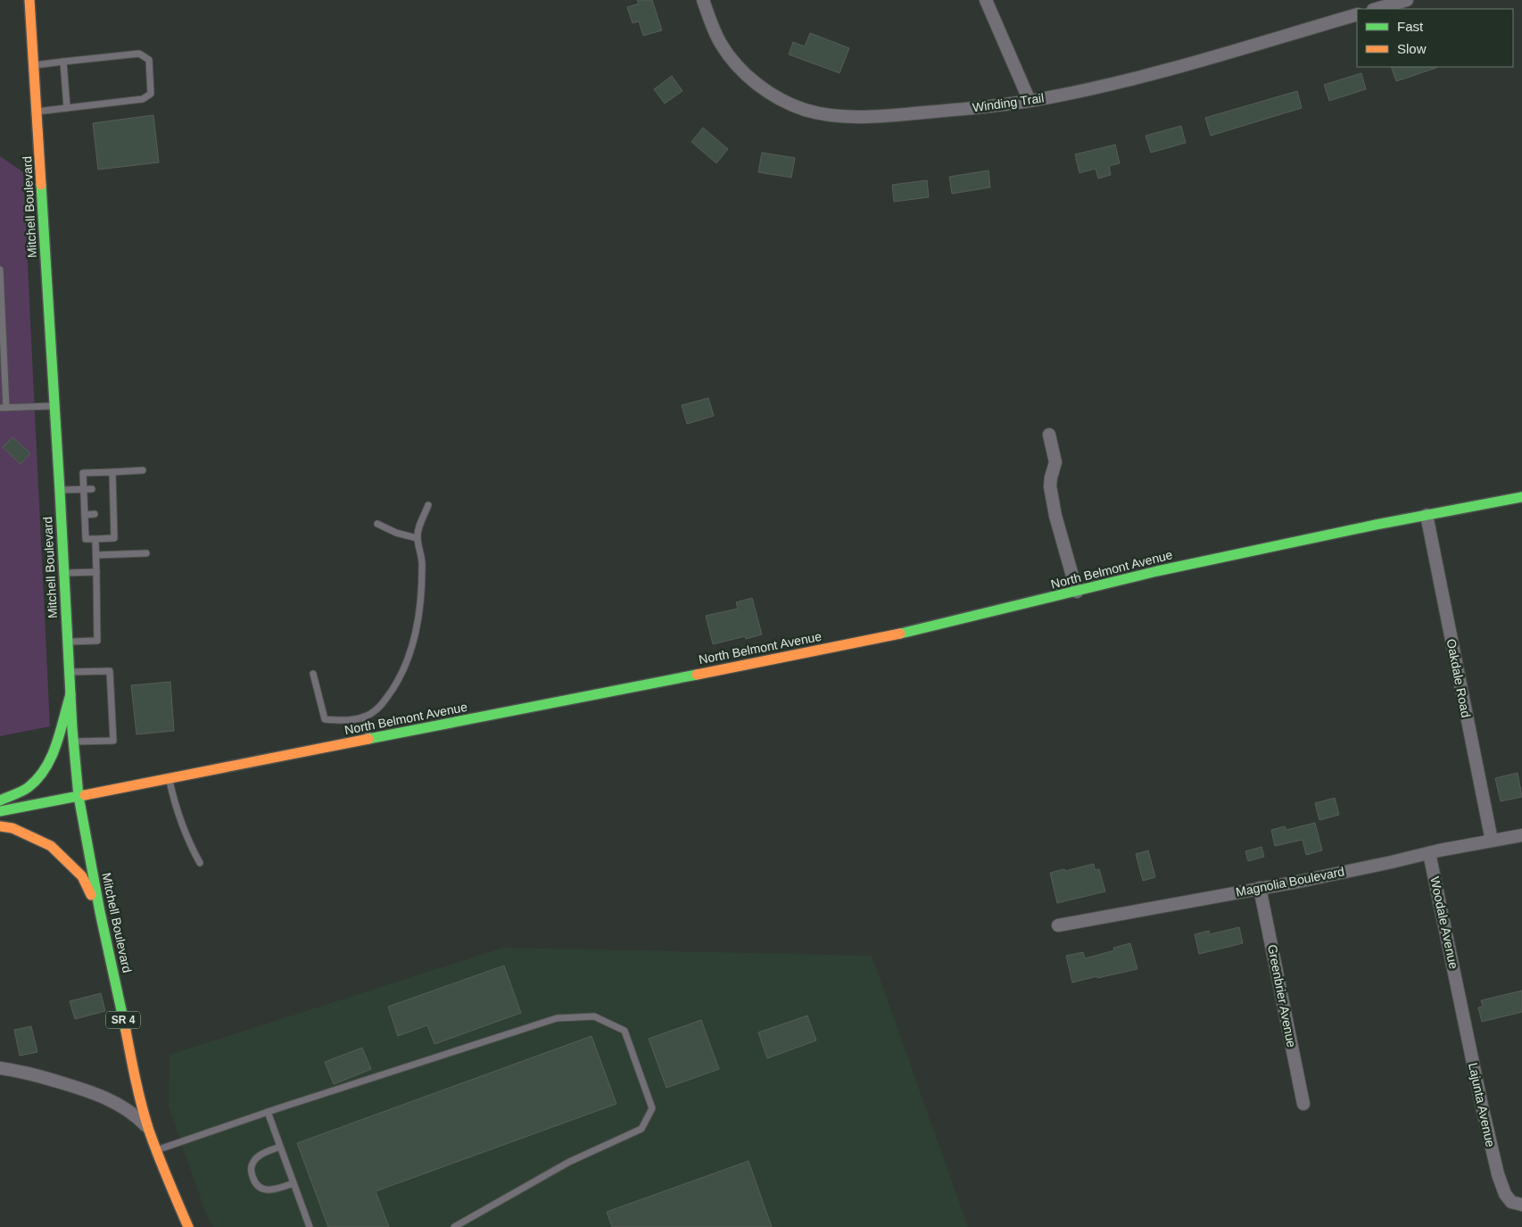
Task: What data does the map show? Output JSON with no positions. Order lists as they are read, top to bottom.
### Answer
{
  "streets": {
    "street": [
      "Winding Trail",
      "Mitchell Boulevard",
      "North Belmont Avenue",
      "Oakdale Road",
      "Magnolia Boulevard",
      "Woodale Avenue",
      "Greenbrier Avenue",
      "SR 4",
      "Lajunta Avenue"
    ]
  },
  "crossings": [
    ["Mitchell Boulevard", "North Belmont Avenue"],
    ["Mitchell Boulevard", "SR 4"],
    ["North Belmont Avenue", "Oakdale Road"],
    ["Oakdale Road", "Magnolia Boulevard"],
    ["Magnolia Boulevard", "Woodale Avenue"],
    ["Magnolia Boulevard", "Greenbrier Avenue"],
    ["Woodale Avenue", "Lajunta Avenue"]
  ],
  "legend": ["Fast", "Slow"]
}
